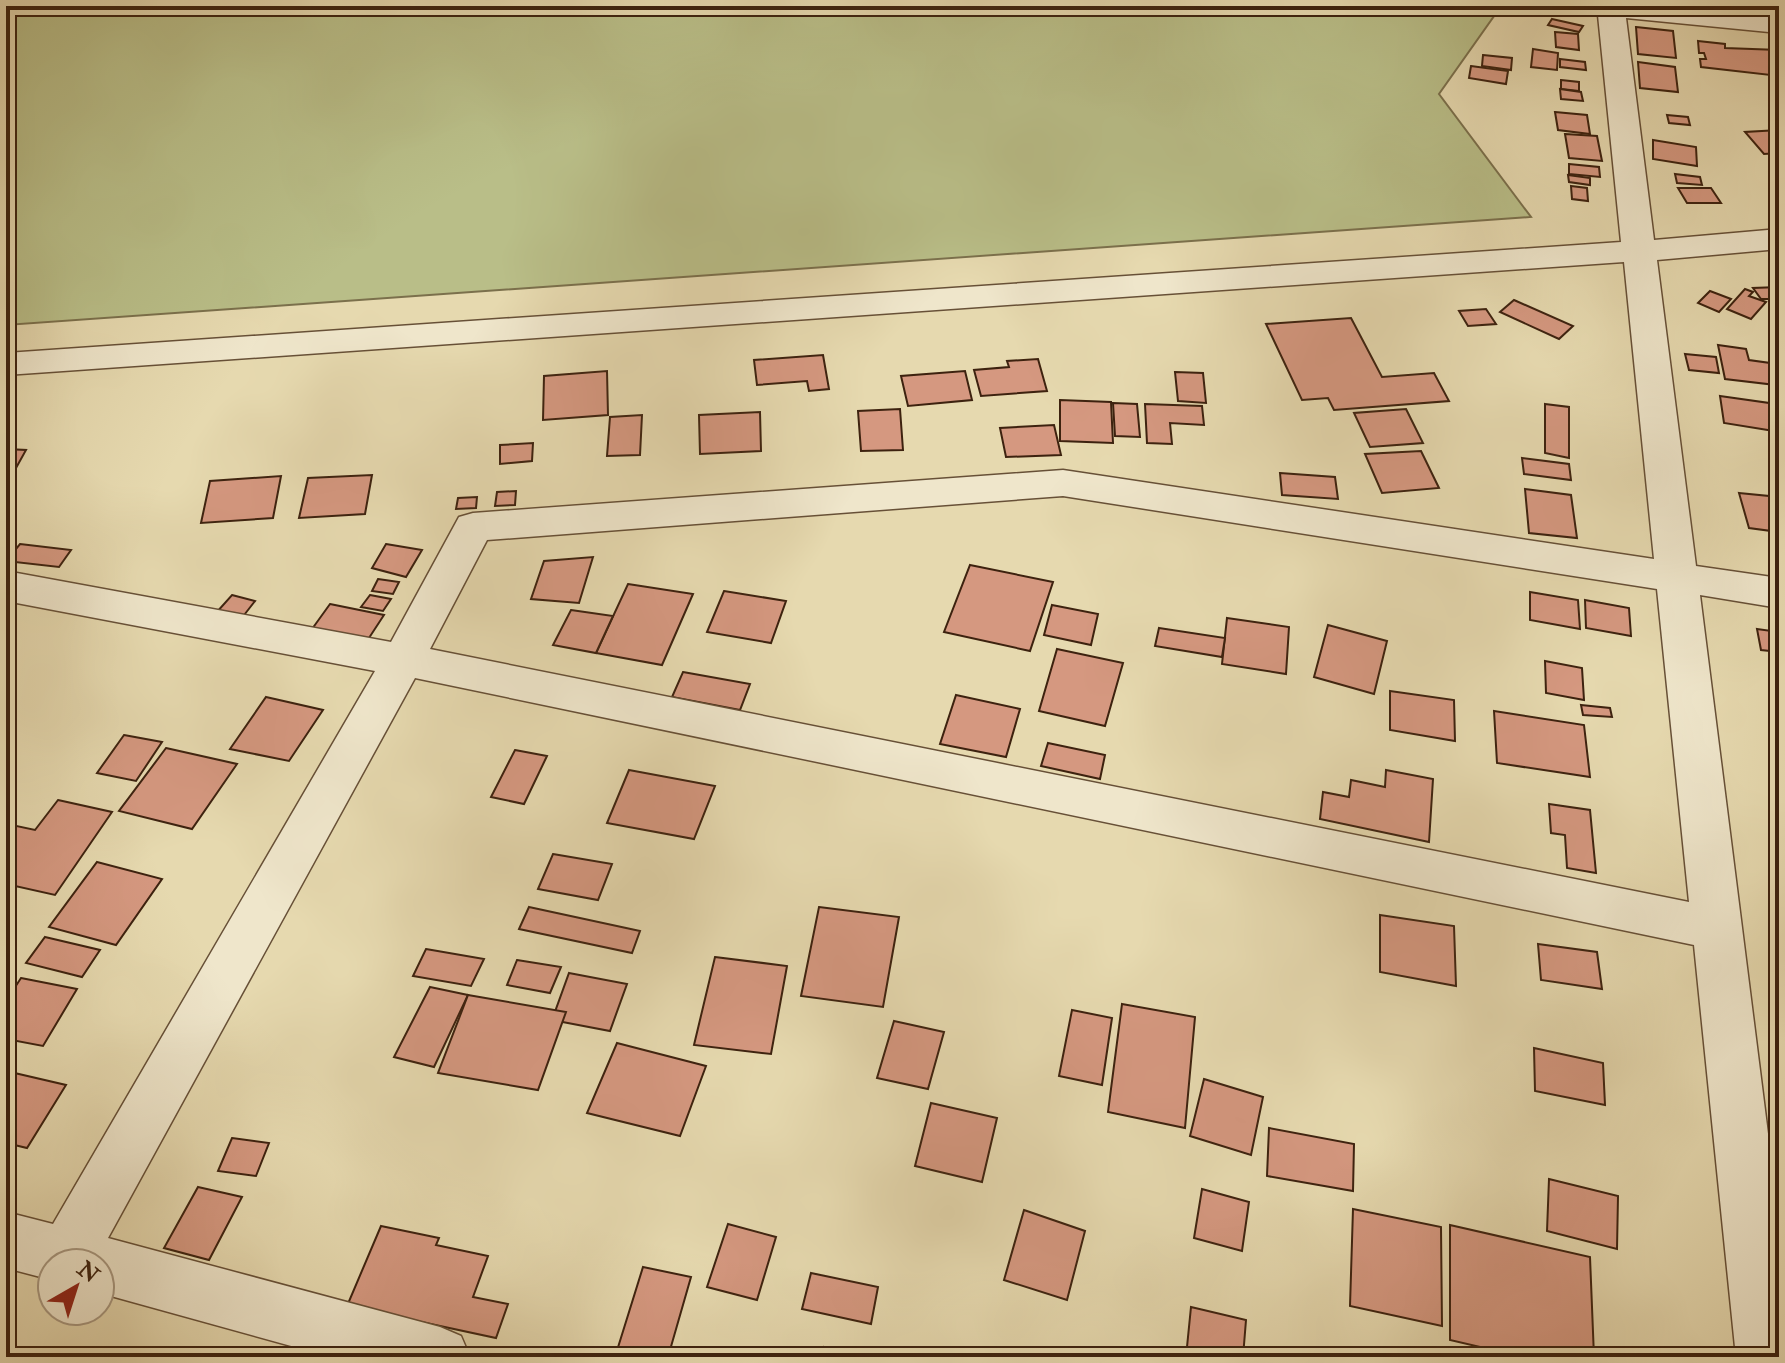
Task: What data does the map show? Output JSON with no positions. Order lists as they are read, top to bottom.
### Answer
{
  "north": "top right"
}
